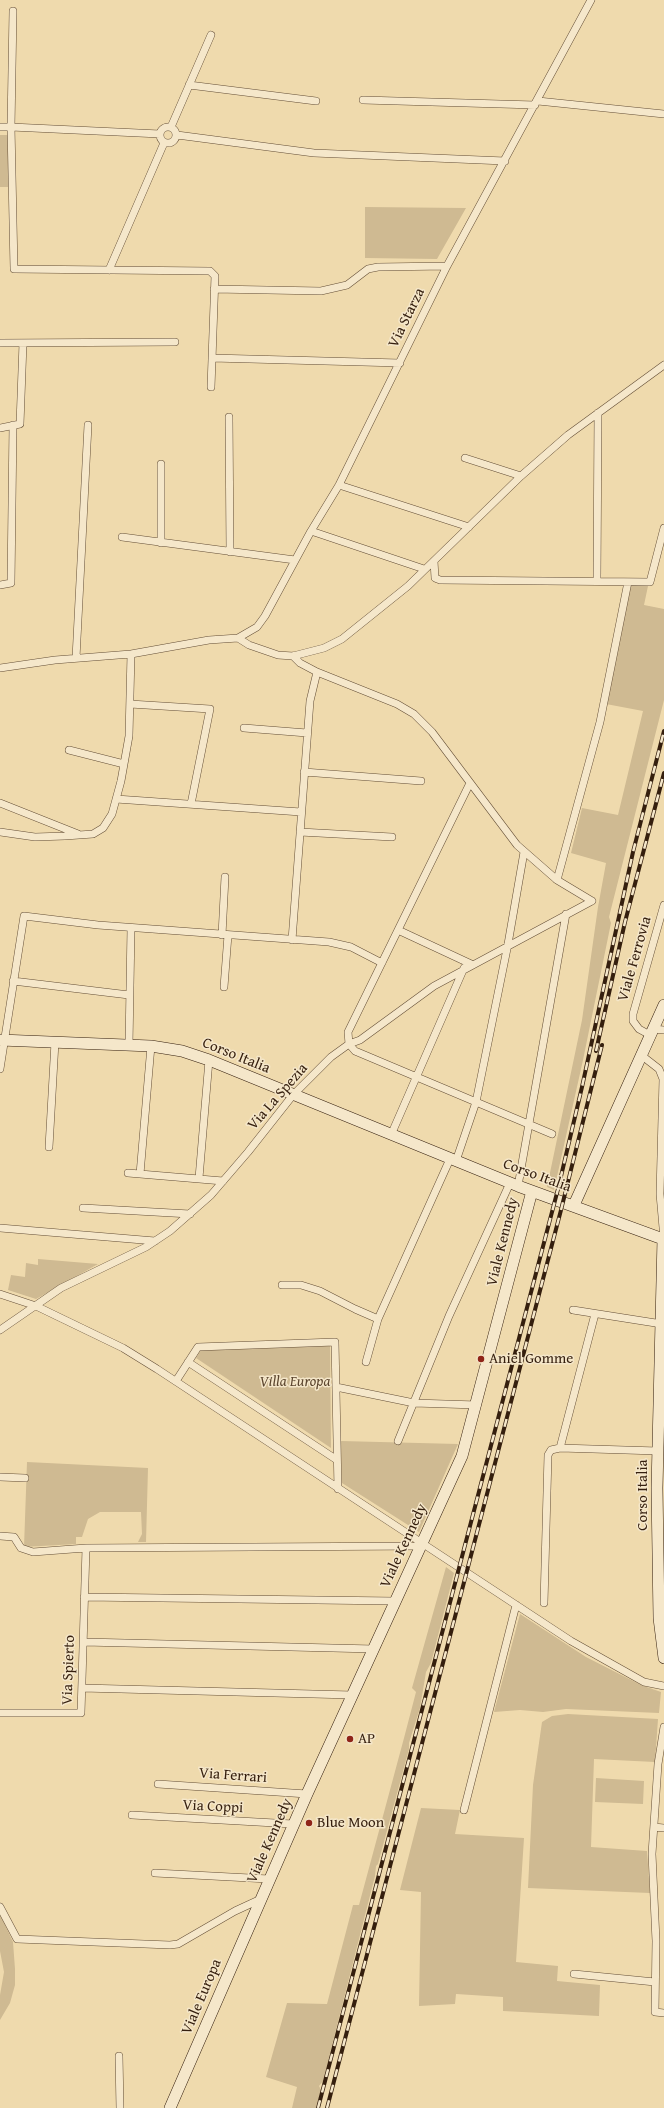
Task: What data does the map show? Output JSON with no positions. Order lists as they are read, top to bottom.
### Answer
{
  "streets": {
    "main road": ["Corso Italia", "Viale Kennedy", "Viale Europa"],
    "street": [
      "Via Starza",
      "Viale Ferrovia",
      "Via La Spezia",
      "Via Spierto",
      "Via Ferrari",
      "Via Coppi"
    ]
  },
  "crossings": [
    ["Corso Italia", "Via La Spezia"],
    ["Corso Italia", "Viale Kennedy"],
    ["Viale Kennedy", "Via Ferrari"],
    ["Viale Kennedy", "Via Coppi"],
    ["Viale Kennedy", "Viale Europa"]
  ],
  "parks": ["Villa Europa"],
  "places": ["Aniel Gomme", "AP", "Blue Moon"]
}
